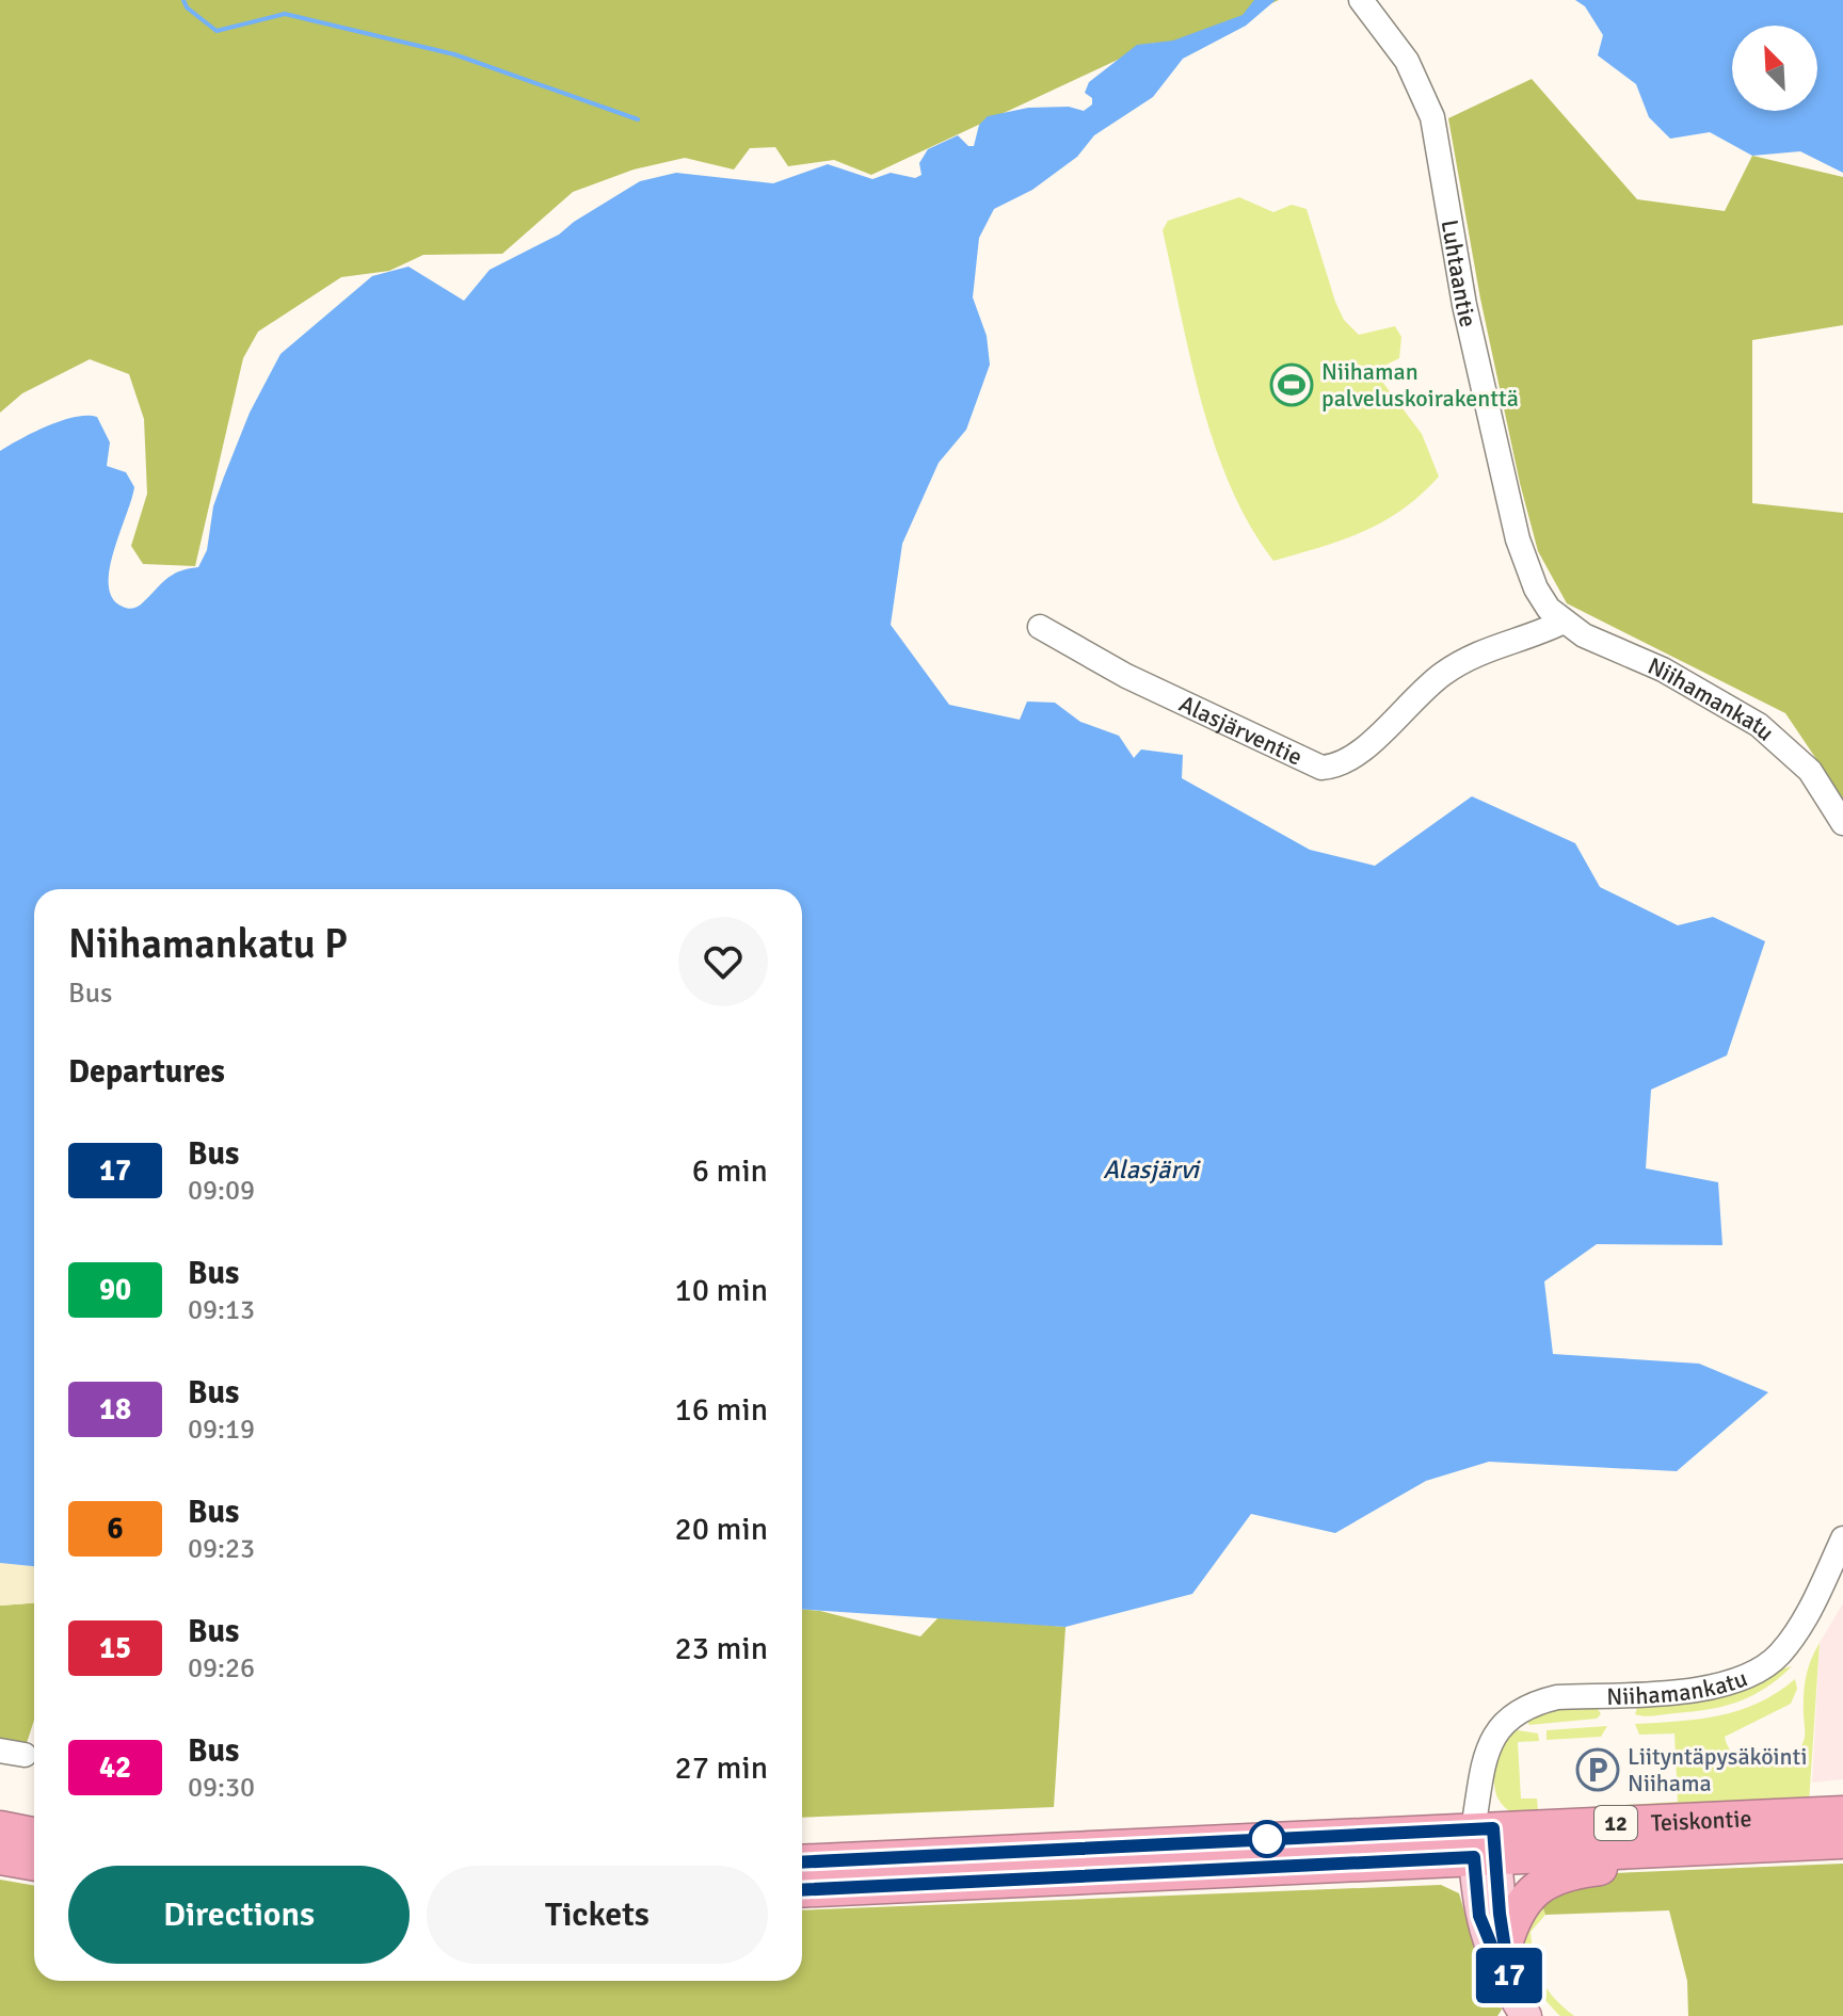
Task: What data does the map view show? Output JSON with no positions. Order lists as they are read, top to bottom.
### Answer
{
  "streets": {
    "highway": ["Teiskontie", "12"],
    "street": ["Luhtaantie", "Niihamankatu", "Alasjärventie"]
  },
  "crossings": [
    ["Luhtaantie", "Niihamankatu"],
    ["Luhtaantie", "Alasjärventie"],
    ["Niihamankatu", "Alasjärventie"],
    ["Niihamankatu", "Teiskontie"]
  ],
  "water": ["Alasjärvi"],
  "places": {
    "sports": ["Niihaman palveluskoirakenttä"],
    "parking": ["Liityntäpysäköinti Niihama"]
  },
  "lines": ["bus line 17"],
  "north": "top left",
  "page": {
    "on_map": "17",
    "heading": [
      ["Niihamankatu P", "Bus"],
      "Departures"
    ],
    "list": [
      {
        "mark": "17",
        "name": "Bus",
        "note": "09:09",
        "value": "6 min"
      },
      {
        "mark": "90",
        "name": "Bus",
        "note": "09:13",
        "value": "10 min"
      },
      {
        "mark": "18",
        "name": "Bus",
        "note": "09:19",
        "value": "16 min"
      },
      {
        "mark": "6",
        "name": "Bus",
        "note": "09:23",
        "value": "20 min"
      },
      {
        "mark": "15",
        "name": "Bus",
        "note": "09:26",
        "value": "23 min"
      },
      {
        "mark": "42",
        "name": "Bus",
        "note": "09:30",
        "value": "27 min"
      }
    ],
    "buttons": ["Directions", "Tickets"]
  }
}
